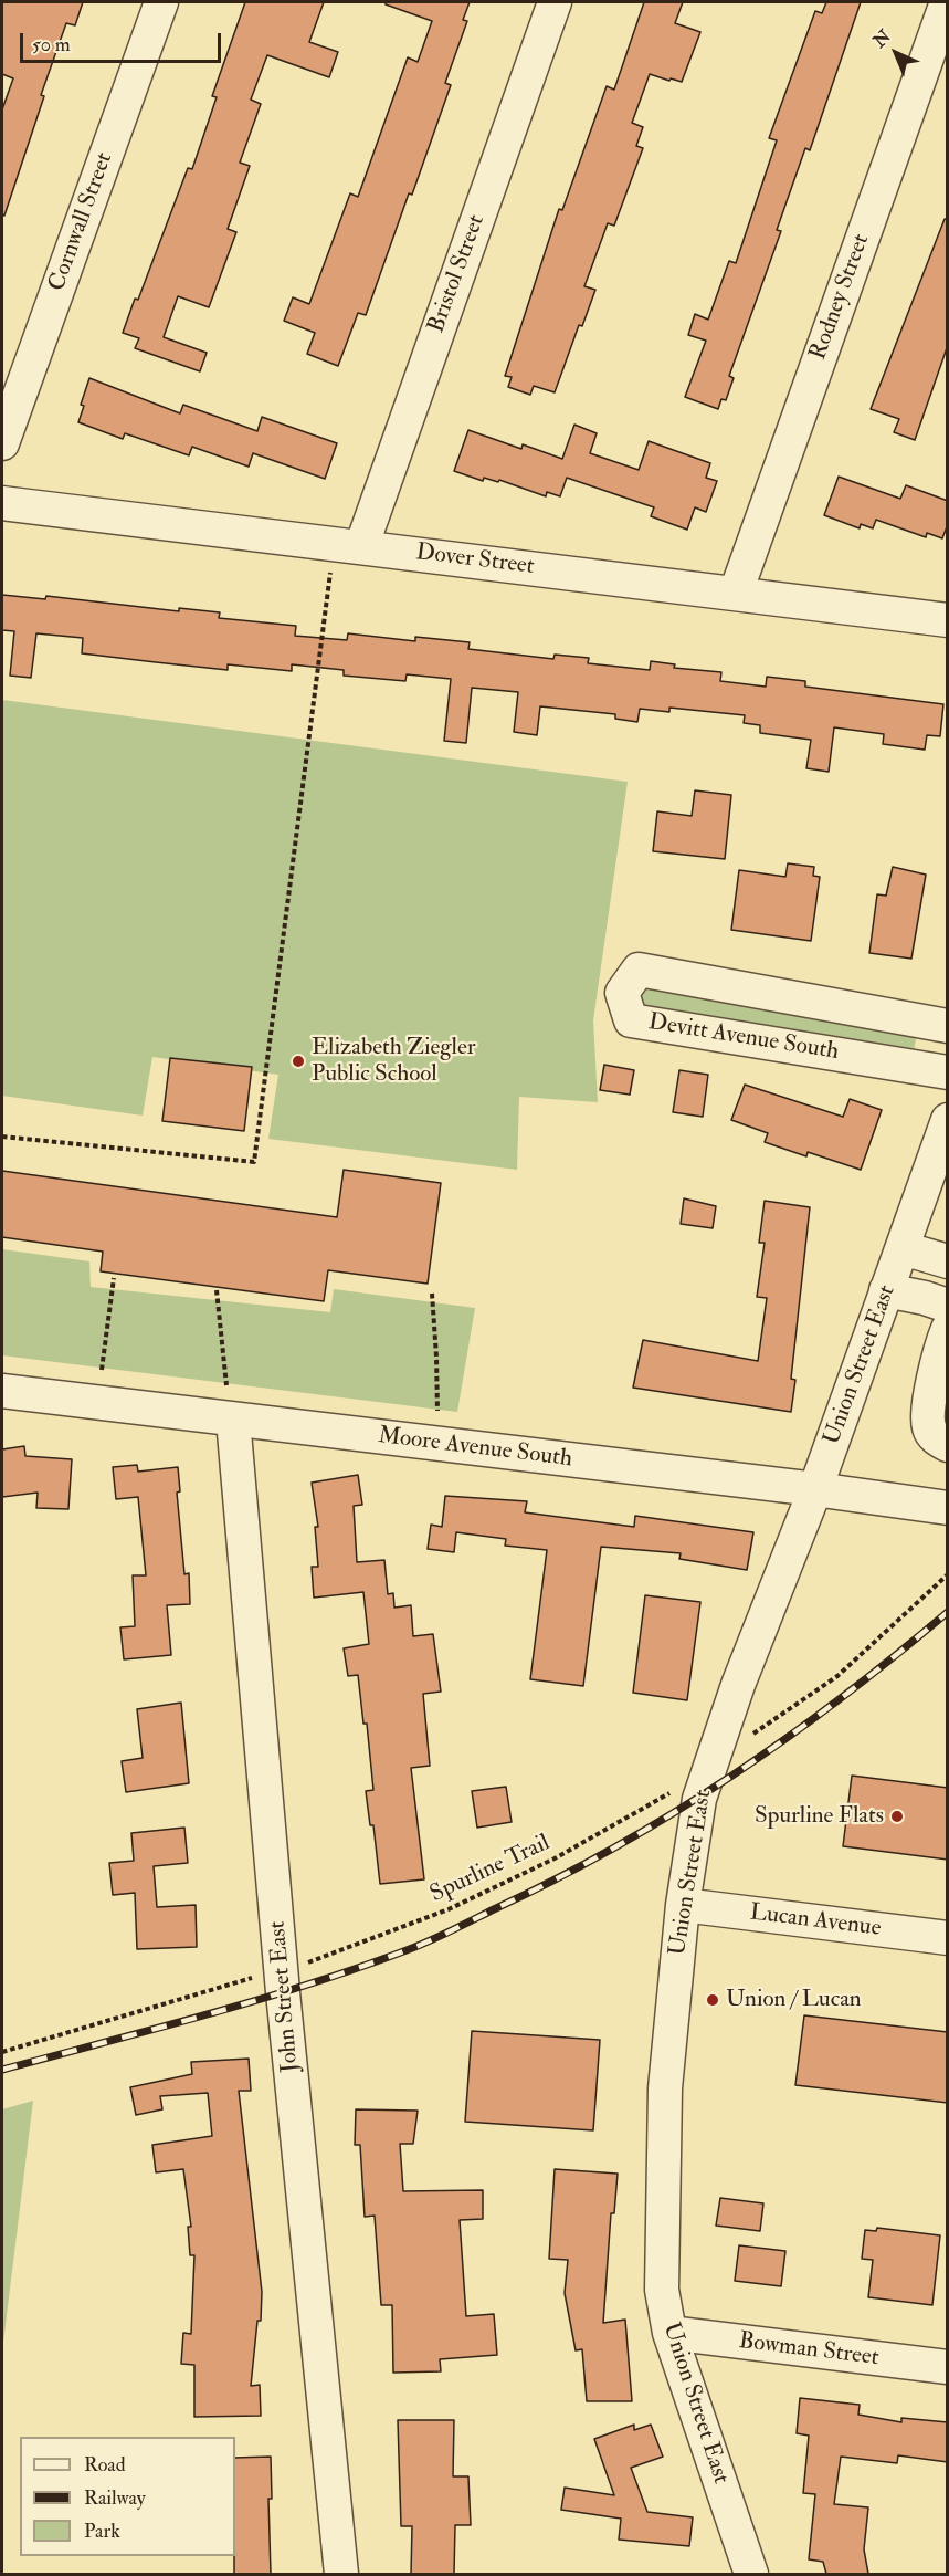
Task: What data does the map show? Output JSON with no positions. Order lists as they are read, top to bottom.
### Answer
{
  "streets": {
    "street": [
      "Cornwall Street",
      "Bristol Street",
      "Rodney Street",
      "Dover Street",
      "Devitt Avenue South",
      "Union Street East",
      "Moore Avenue South",
      "Lucan Avenue",
      "John Street East",
      "Bowman Street"
    ],
    "path": ["Spurline Trail"]
  },
  "crossings": [
    ["Bristol Street", "Dover Street"],
    ["Rodney Street", "Dover Street"],
    ["Union Street East", "Moore Avenue South"],
    ["Union Street East", "Lucan Avenue"],
    ["Union Street East", "Bowman Street"],
    ["Moore Avenue South", "John Street East"]
  ],
  "places": ["Elizabeth Ziegler Public School", "Spurline Flats", "Union / Lucan"],
  "legend": ["Road", "Railway", "Park"],
  "scale_bar": "50 m",
  "north": "top left"
}
